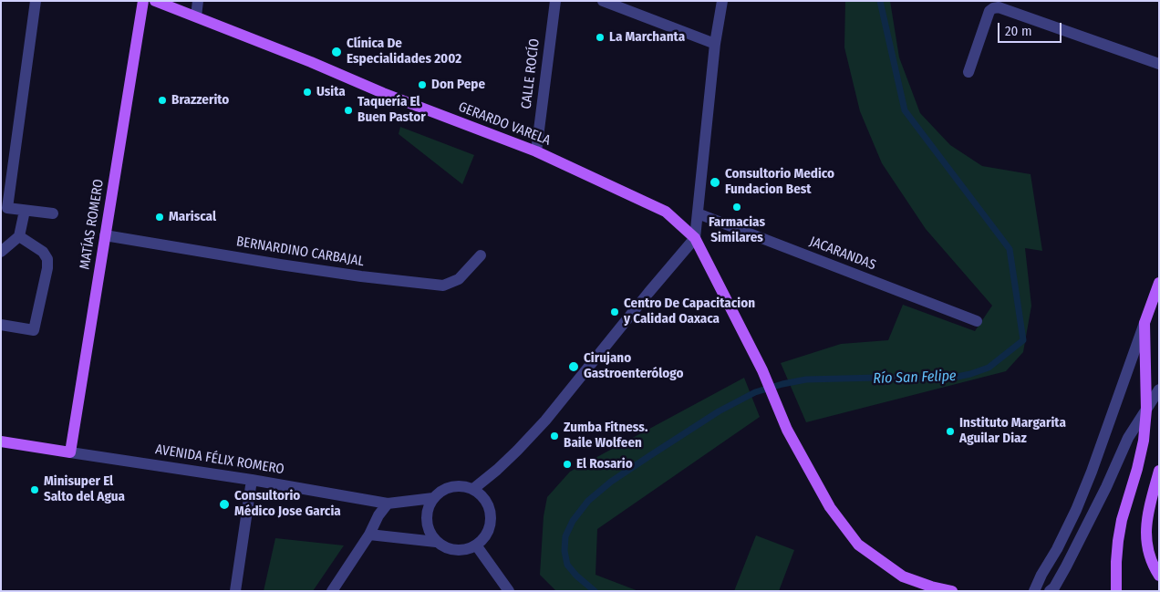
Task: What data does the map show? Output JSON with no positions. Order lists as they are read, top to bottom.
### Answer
{
  "streets": {
    "main road": ["GERARDO VARELA", "MATÍAS ROMERO", "AVENIDA FÉLIX ROMERO"],
    "street": ["CALLE ROCÍO", "BERNARDINO CARBAJAL", "JACARANDAS"]
  },
  "crossings": [
    ["CALLE ROCÍO", "GERARDO VARELA"],
    ["MATÍAS ROMERO", "BERNARDINO CARBAJAL"],
    ["MATÍAS ROMERO", "AVENIDA FÉLIX ROMERO"]
  ],
  "water": ["Río San Felipe"],
  "places": [
    "La Marchanta",
    "Clínica De Especialidades 2002",
    "Don Pepe",
    "Usita",
    "Brazzerito",
    "Taquería El Buen Pastor",
    "Consultorio Medico Fundacion Best",
    "Farmacias Similares",
    "Mariscal",
    "Centro De Capacitacion y Calidad Oaxaca",
    "Cirujano Gastroenterólogo",
    "Instituto Margarita Aguilar Diaz",
    "Zumba Fitness. Baile Wolfeen",
    "El Rosario",
    "Minisuper El Salto del Agua",
    "Consultorio Médico Jose Garcia"
  ],
  "scale_bar": "20 m"
}
